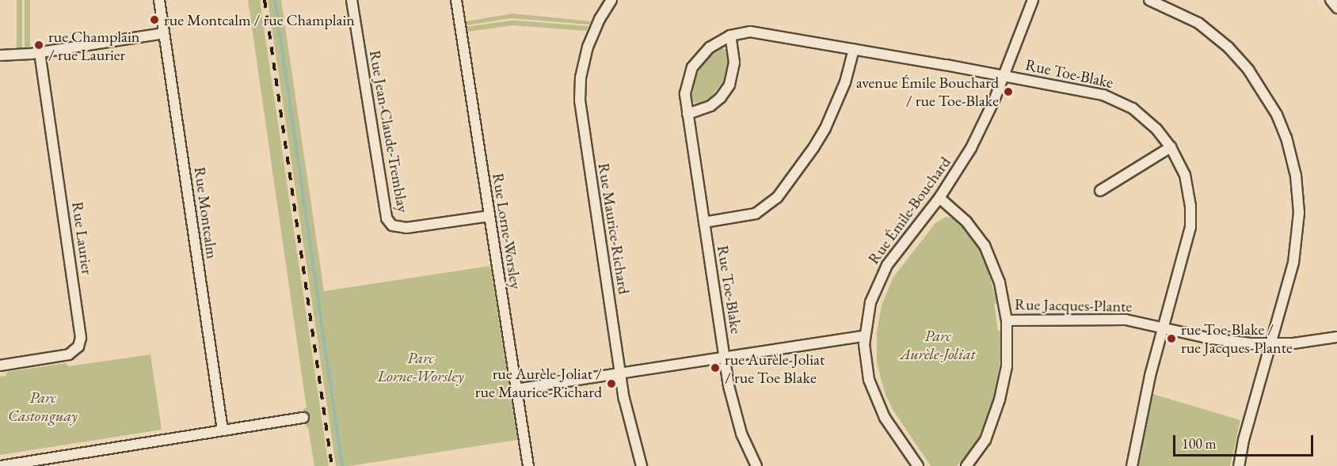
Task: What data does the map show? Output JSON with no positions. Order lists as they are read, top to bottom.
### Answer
{
  "streets": {
    "street": [
      "Rue Toe-Blake",
      "Rue Jean-Claude-Tremblay",
      "Rue Émile-Bouchard",
      "Rue Montcalm",
      "Rue Maurice-Richard",
      "Rue Lorne-Worsley",
      "Rue Laurier",
      "Rue Jacques-Plante"
    ]
  },
  "crossings": [
    ["Rue Toe-Blake", "Rue Émile-Bouchard"],
    ["Rue Toe-Blake", "Rue Jacques-Plante"],
    ["Rue Jean-Claude-Tremblay", "Rue Lorne-Worsley"]
  ],
  "parks": ["Parc Aurèle-Joliat", "Parc Lorne-Worsley", "Parc Castonguay"],
  "places": [
    "rue Montcalm / rue Champlain",
    "rue Champlain / rue Laurier",
    "avenue Émile Bouchard / rue Toe-Blake",
    "rue Toe-Blake / rue Jacques-Plante",
    "rue Aurèle-Joliat / rue Toe Blake",
    "rue Aurèle-Joliat / rue Maurice-Richard"
  ],
  "scale_bar": "100 m"
}
